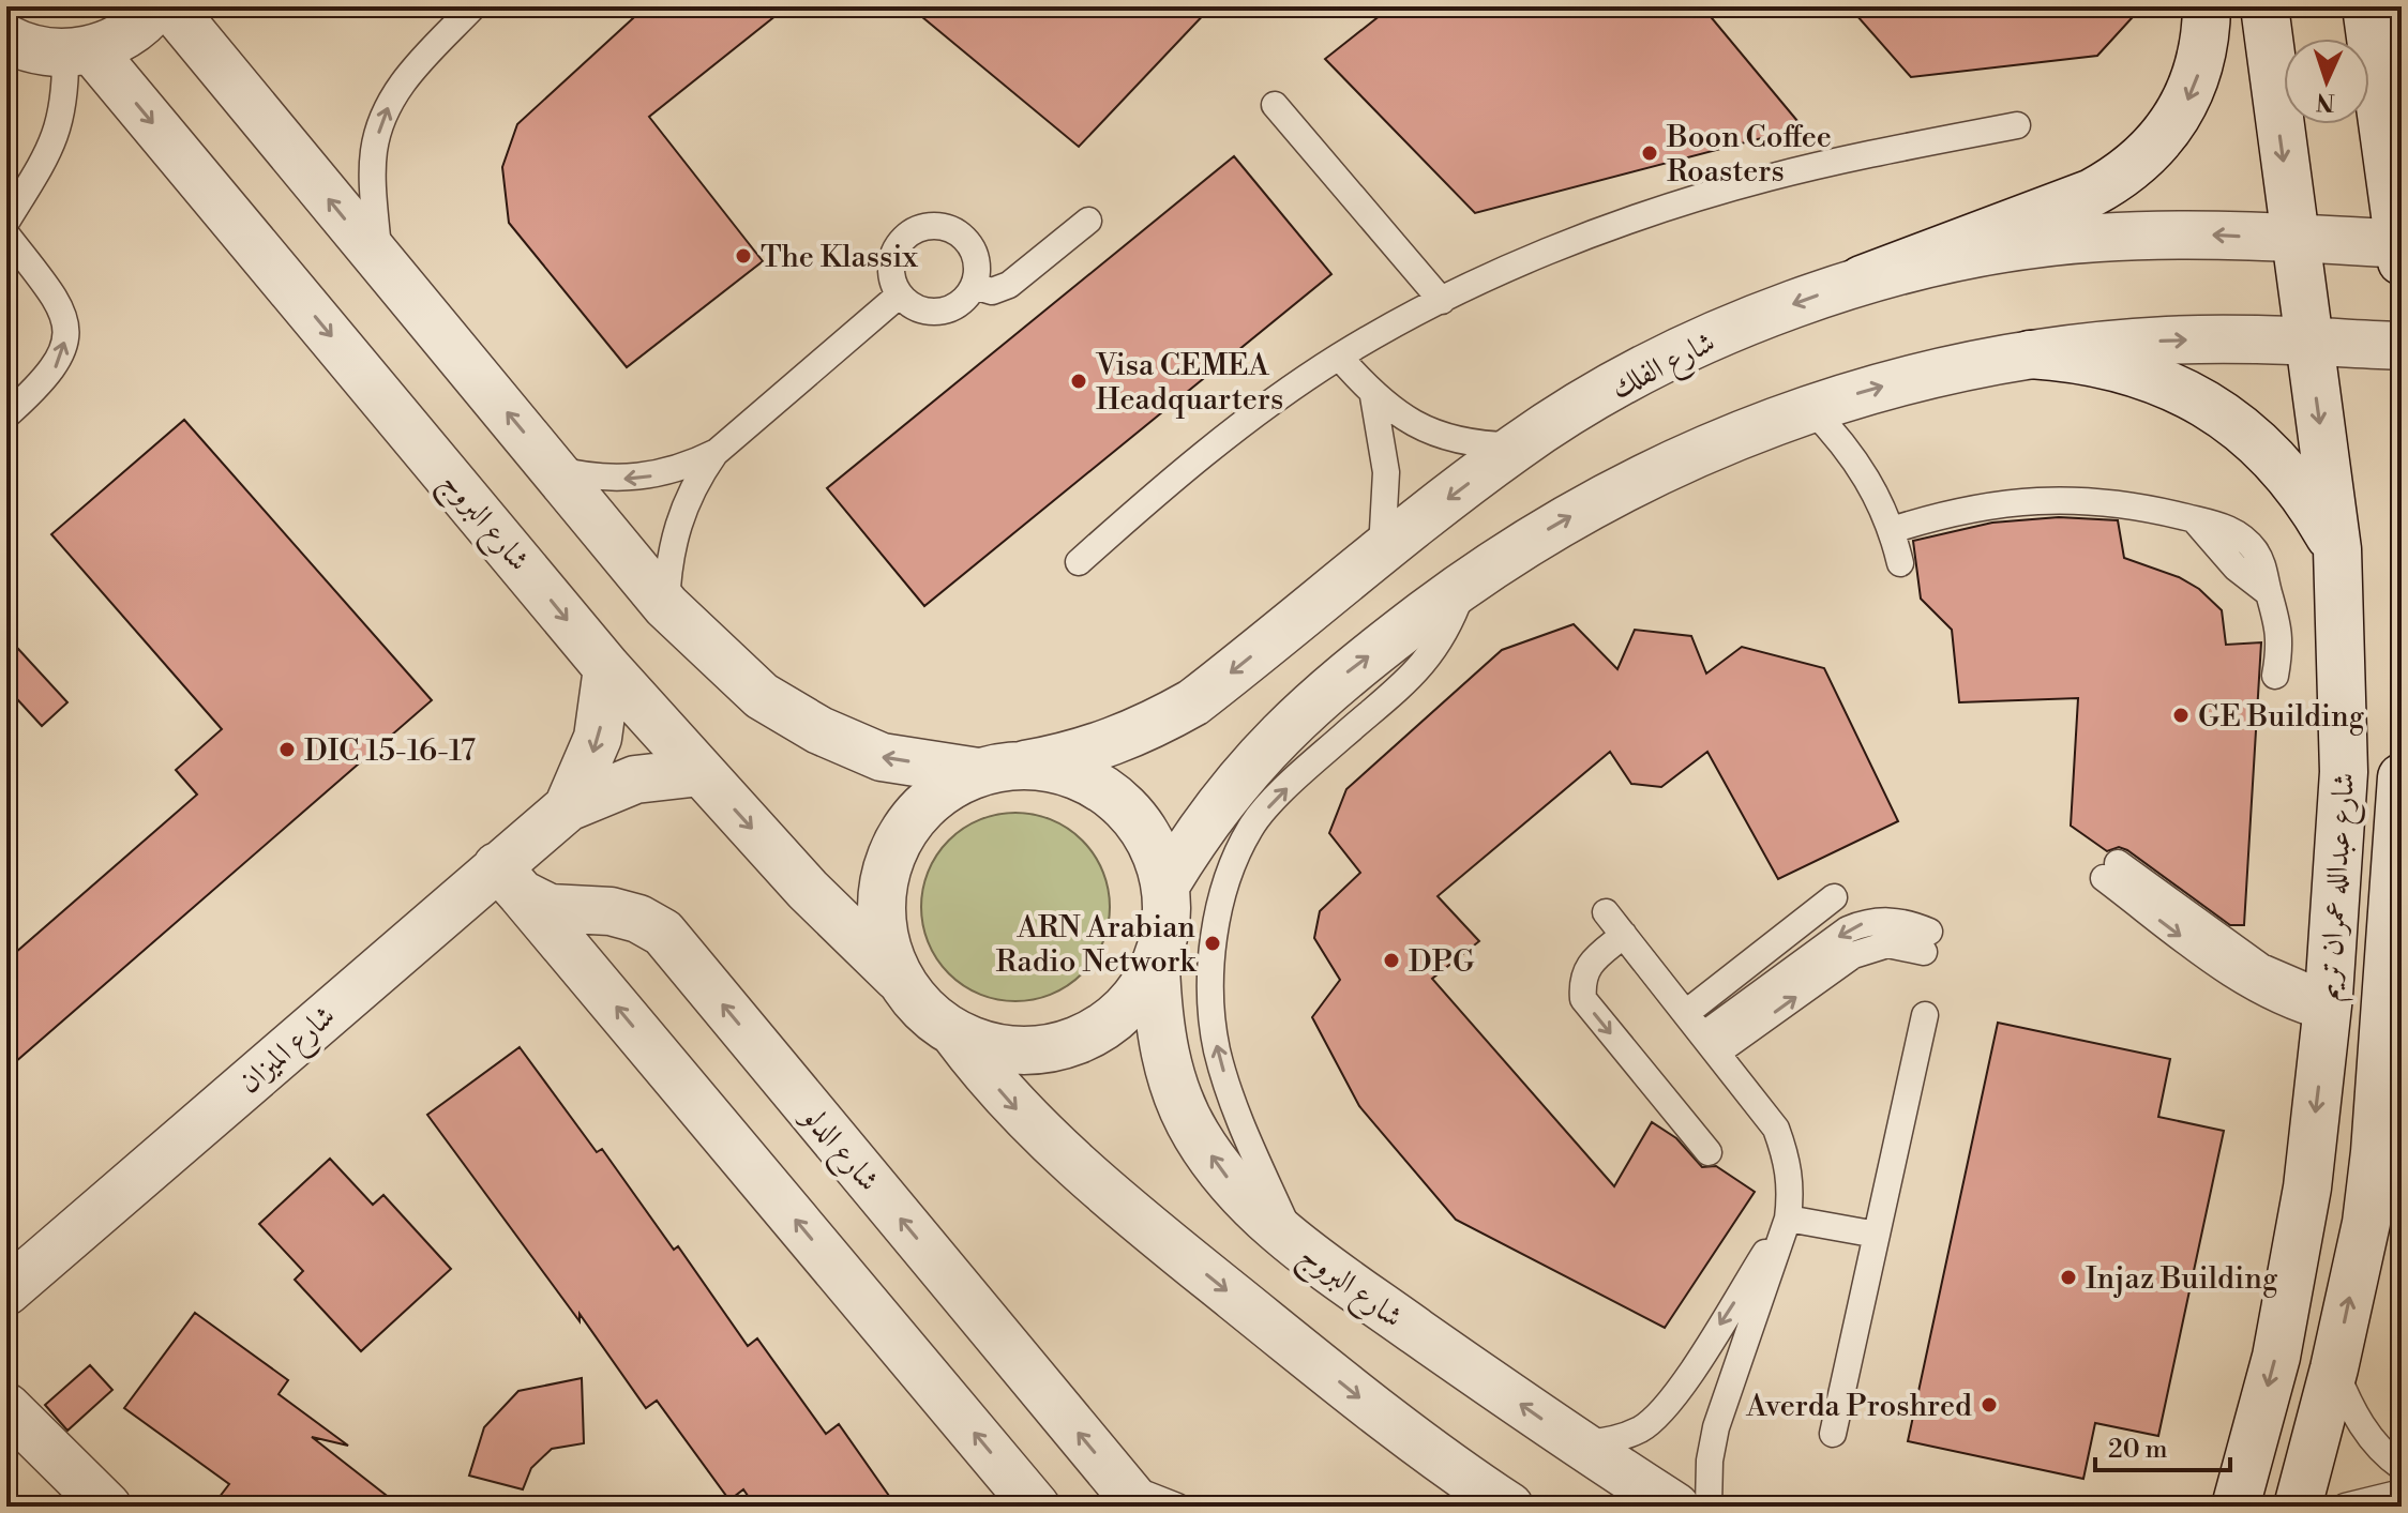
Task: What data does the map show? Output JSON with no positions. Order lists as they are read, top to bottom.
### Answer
{
  "streets": {
    "street": [
      "شارع الفلك",
      "شارع البروج",
      "شارع عبدالله عمران تريم",
      "شارع الميزان",
      "شارع الدلو"
    ]
  },
  "crossings": [
    ["شارع الفلك", "شارع البروج"],
    ["شارع الفلك", "شارع عبدالله عمران تريم"],
    ["شارع البروج", "شارع الميزان"],
    ["شارع الميزان", "شارع الدلو"]
  ],
  "places": [
    "Boon Coffee Roasters",
    "The Klassix",
    "Visa CEMEA Headquarters",
    "GE Building",
    "DIC 15-16-17",
    "ARN Arabian Radio Network",
    "DPG",
    "Injaz Building",
    "Averda Proshred"
  ],
  "scale_bar": "20 m",
  "north": "bottom"
}
